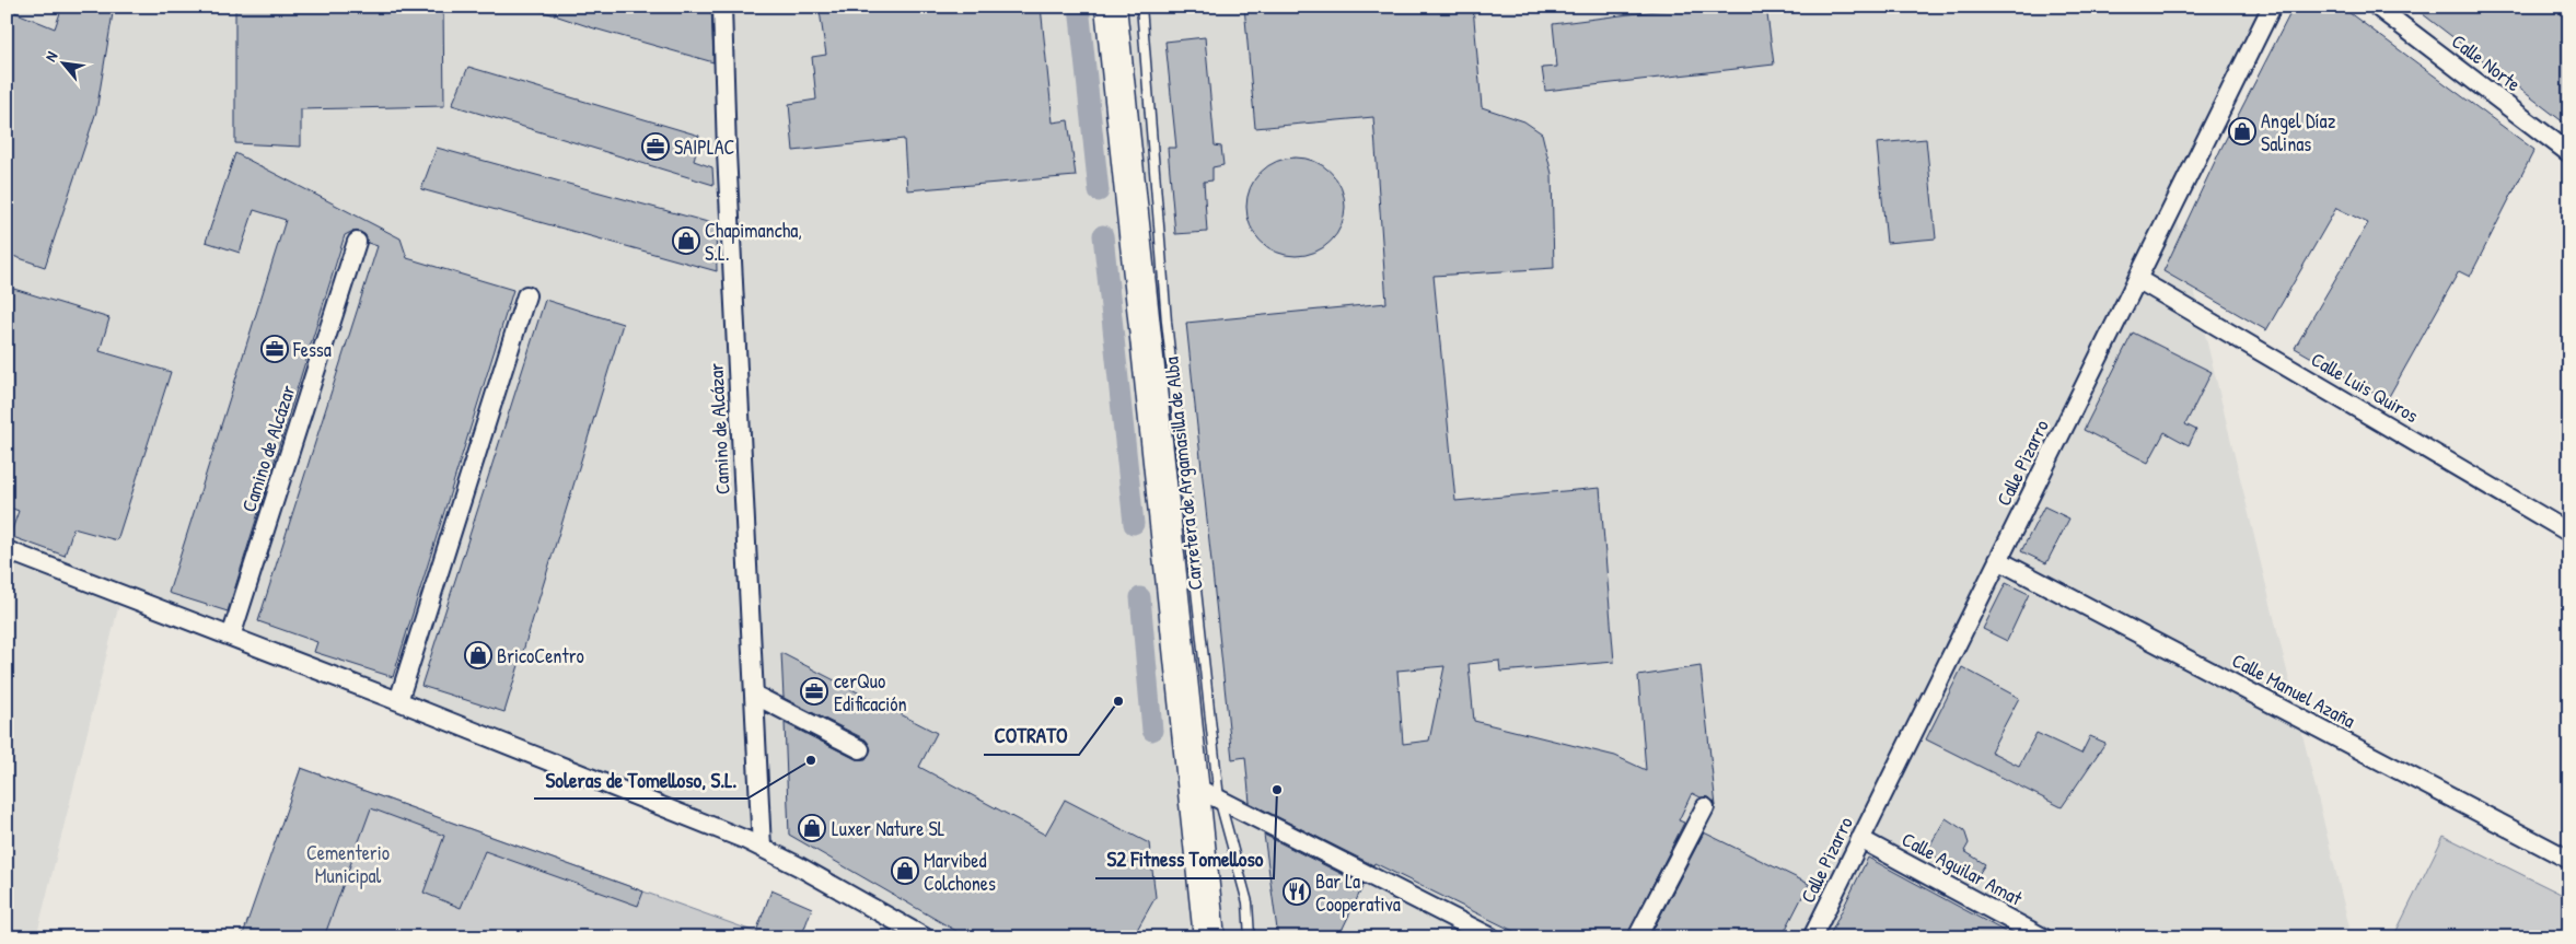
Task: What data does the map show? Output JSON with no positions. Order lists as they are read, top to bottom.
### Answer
{
  "streets": {
    "highway": ["Carretera de Argamasilla de Alba"],
    "street": [
      "Calle Norte",
      "Calle Luis Quiros",
      "Camino de Alcázar",
      "Calle Pizarro",
      "Calle Manuel Azaña",
      "Calle Aguilar Amat"
    ]
  },
  "crossings": [
    ["Calle Luis Quiros", "Calle Pizarro"],
    ["Calle Pizarro", "Calle Manuel Azaña"],
    ["Calle Pizarro", "Calle Aguilar Amat"]
  ],
  "parks": ["Cementerio Municipal"],
  "places": {
    "shop": [
      "Angel Díaz Salinas",
      "Chapimancha, S.L.",
      "BricoCentro",
      "Luxer Nature SL",
      "Marvibed Colchones"
    ],
    "office": ["SAIPLAC", "Fessa", "cerQuo Edificación"],
    "other": ["COTRATO", "Soleras de Tomelloso, S.L.", "S2 Fitness Tomelloso"],
    "restaurant": ["Bar La Cooperativa"]
  },
  "north": "top left"
}
